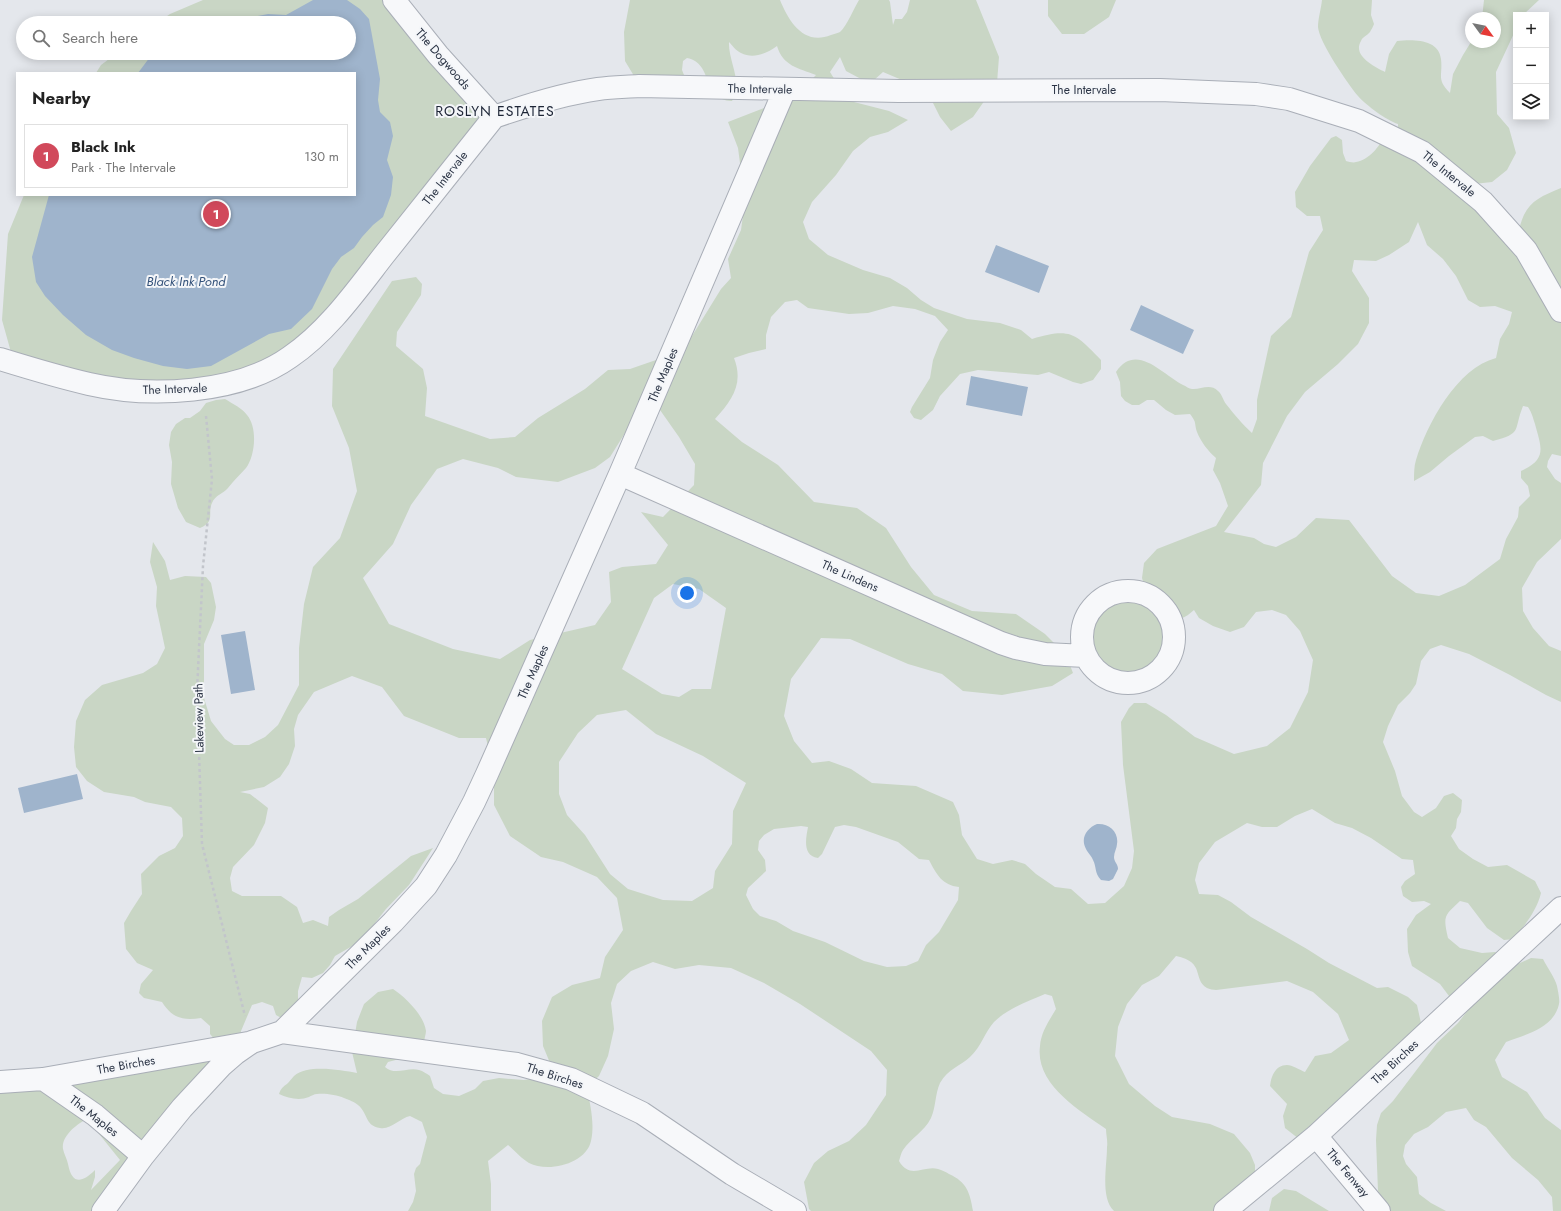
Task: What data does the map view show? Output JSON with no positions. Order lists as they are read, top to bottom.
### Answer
{
  "streets": {
    "street": [
      "The Dogwoods",
      "The Intervale",
      "The Maples",
      "The Lindens",
      "The Birches",
      "The Fenway"
    ],
    "path": ["Lakeview Path"]
  },
  "crossings": [
    ["The Dogwoods", "The Intervale"],
    ["The Intervale", "The Maples"],
    ["The Intervale", "Lakeview Path"],
    ["The Maples", "The Lindens"],
    ["The Maples", "Lakeview Path"],
    ["The Maples", "The Birches"],
    ["Lakeview Path", "The Birches"],
    ["The Birches", "The Fenway"]
  ],
  "districts": ["ROSLYN ESTATES"],
  "water": ["Black Ink Pond"],
  "north": "bottom right",
  "page": {
    "map_buttons": ["+", "−"],
    "search": "Search here",
    "heading": "Nearby",
    "list": [
      {
        "mark": "1",
        "name": "Black Ink",
        "note": "Park · The Intervale",
        "value": "130 m"
      }
    ],
    "pins": "1"
  }
}
